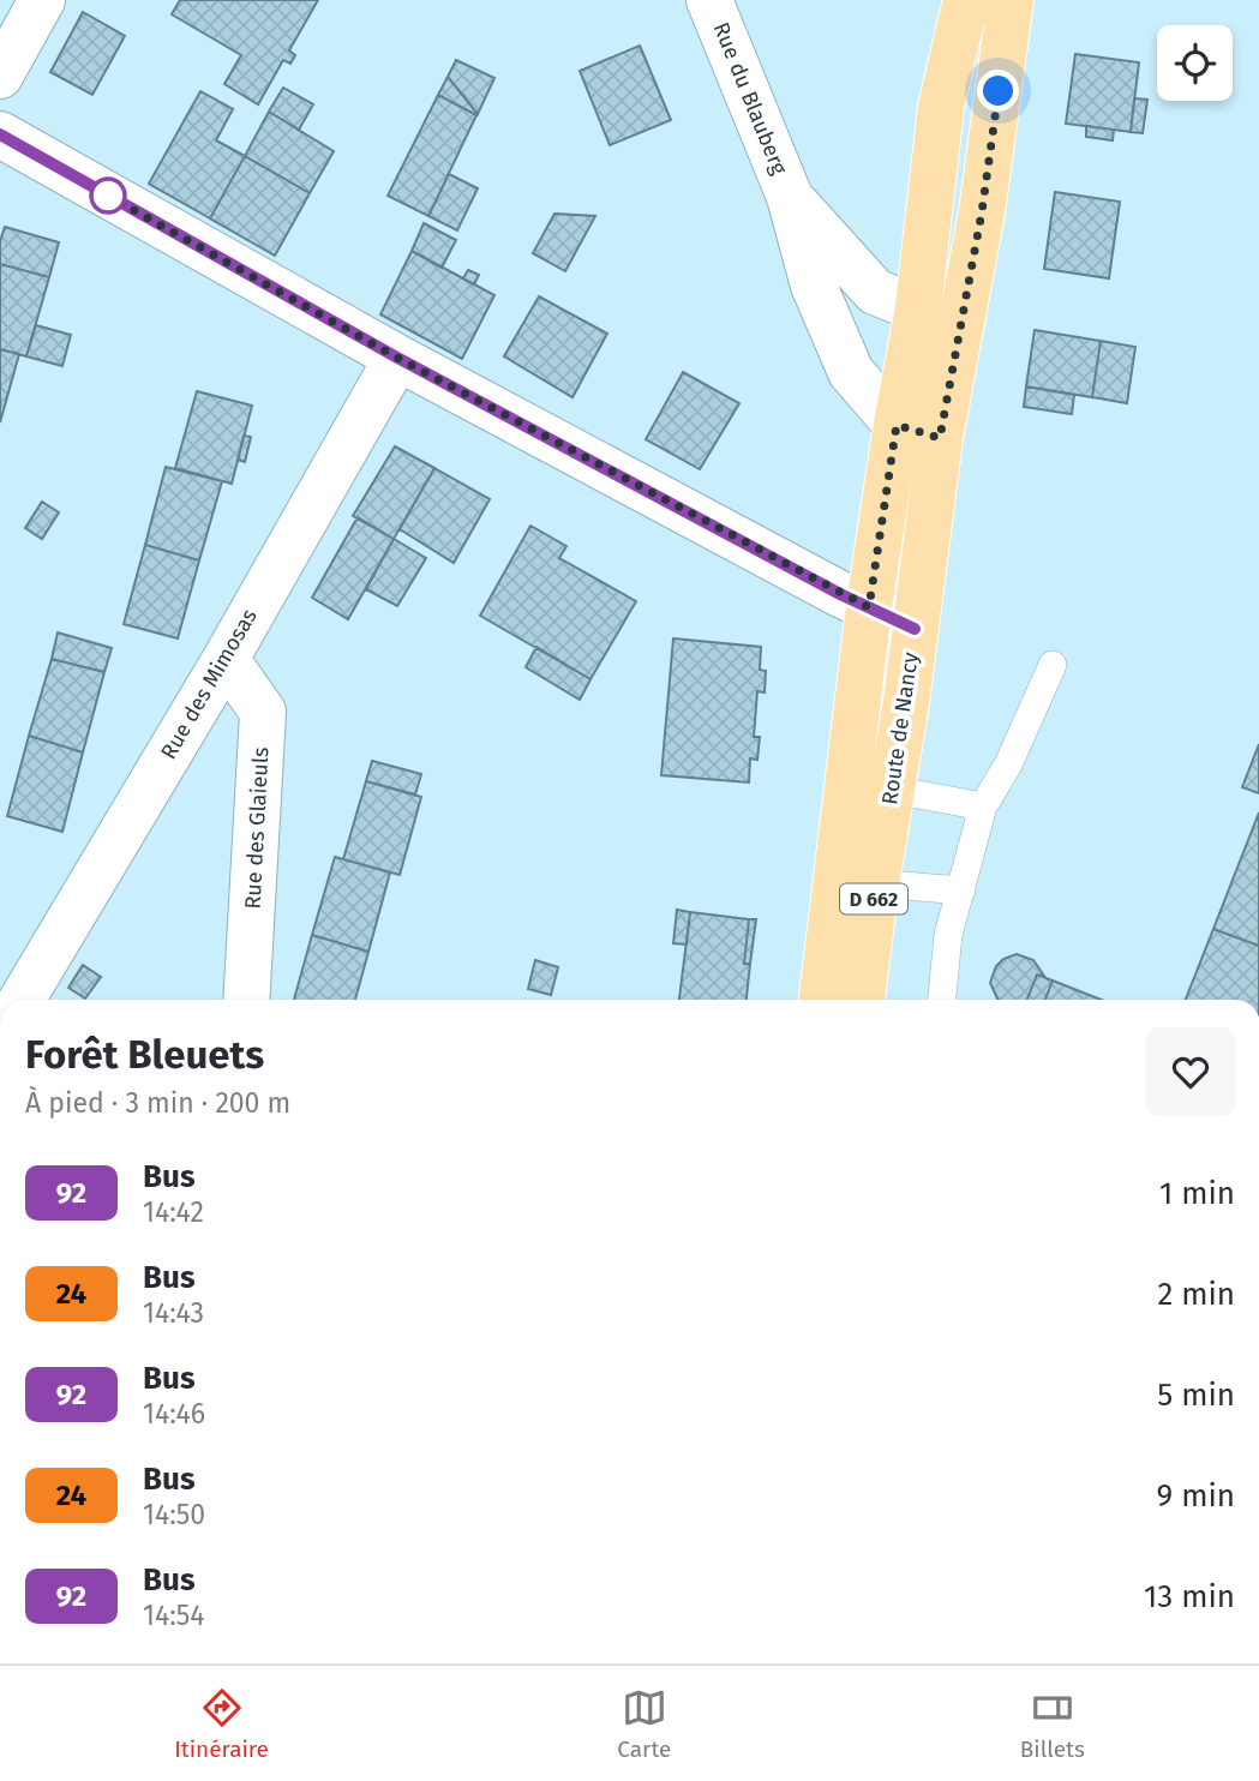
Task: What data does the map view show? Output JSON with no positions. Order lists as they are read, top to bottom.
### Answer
{
  "streets": {
    "main road": ["Route de Nancy", "D 662"],
    "street": ["Rue du Blauberg", "Rue des Mimosas", "Rue des Glaieuls"]
  },
  "crossings": [
    ["Rue du Blauberg", "Route de Nancy"],
    ["Rue des Mimosas", "Rue des Glaieuls"]
  ],
  "lines": ["bus line 92"],
  "page": {
    "heading": ["Forêt Bleuets", "À pied · 3 min · 200 m"],
    "list": [
      {
        "mark": "92",
        "name": "Bus",
        "note": "14:42",
        "value": "1 min"
      },
      {
        "mark": "24",
        "name": "Bus",
        "note": "14:43",
        "value": "2 min"
      },
      {
        "mark": "92",
        "name": "Bus",
        "note": "14:46",
        "value": "5 min"
      },
      {
        "mark": "24",
        "name": "Bus",
        "note": "14:50",
        "value": "9 min"
      },
      {
        "mark": "92",
        "name": "Bus",
        "note": "14:54",
        "value": "13 min"
      }
    ],
    "tabs": ["Itinéraire", "Carte", "Billets"]
  }
}
